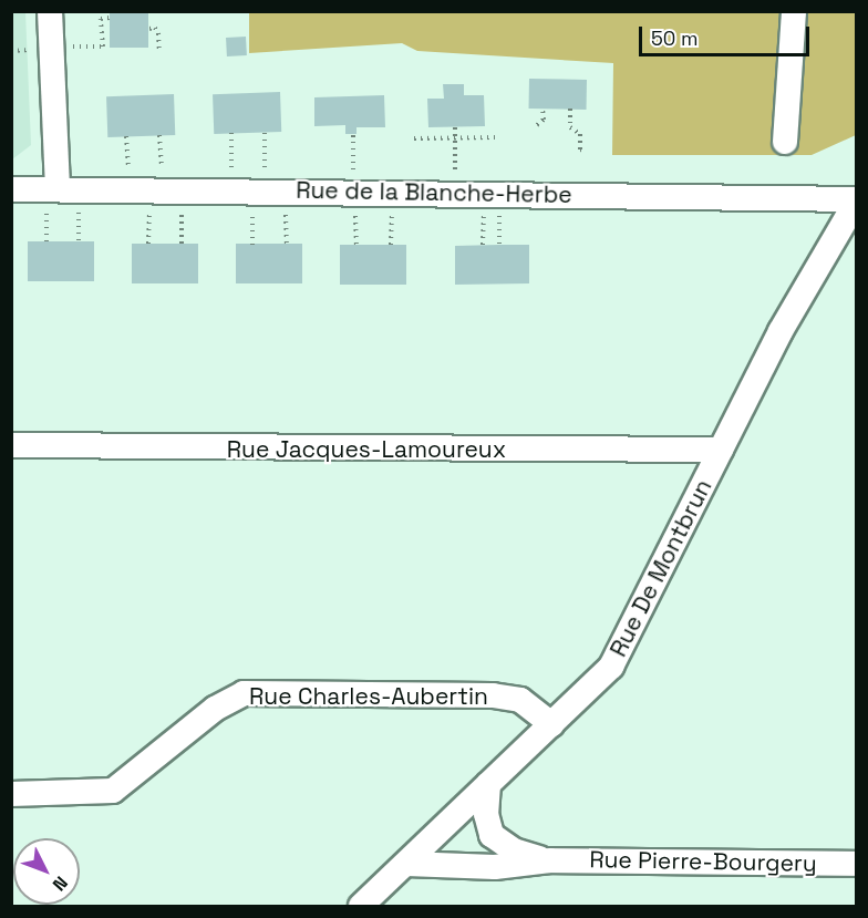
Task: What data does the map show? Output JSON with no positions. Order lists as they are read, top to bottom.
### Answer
{
  "streets": {
    "street": [
      "Rue de la Blanche-Herbe",
      "Rue Jacques-Lamoureux",
      "Rue De Montbrun",
      "Rue Charles-Aubertin",
      "Rue Pierre-Bourgery"
    ]
  },
  "crossings": [
    ["Rue de la Blanche-Herbe", "Rue De Montbrun"],
    ["Rue Jacques-Lamoureux", "Rue De Montbrun"],
    ["Rue De Montbrun", "Rue Charles-Aubertin"],
    ["Rue De Montbrun", "Rue Pierre-Bourgery"]
  ],
  "scale_bar": "50 m",
  "north": "bottom right"
}
